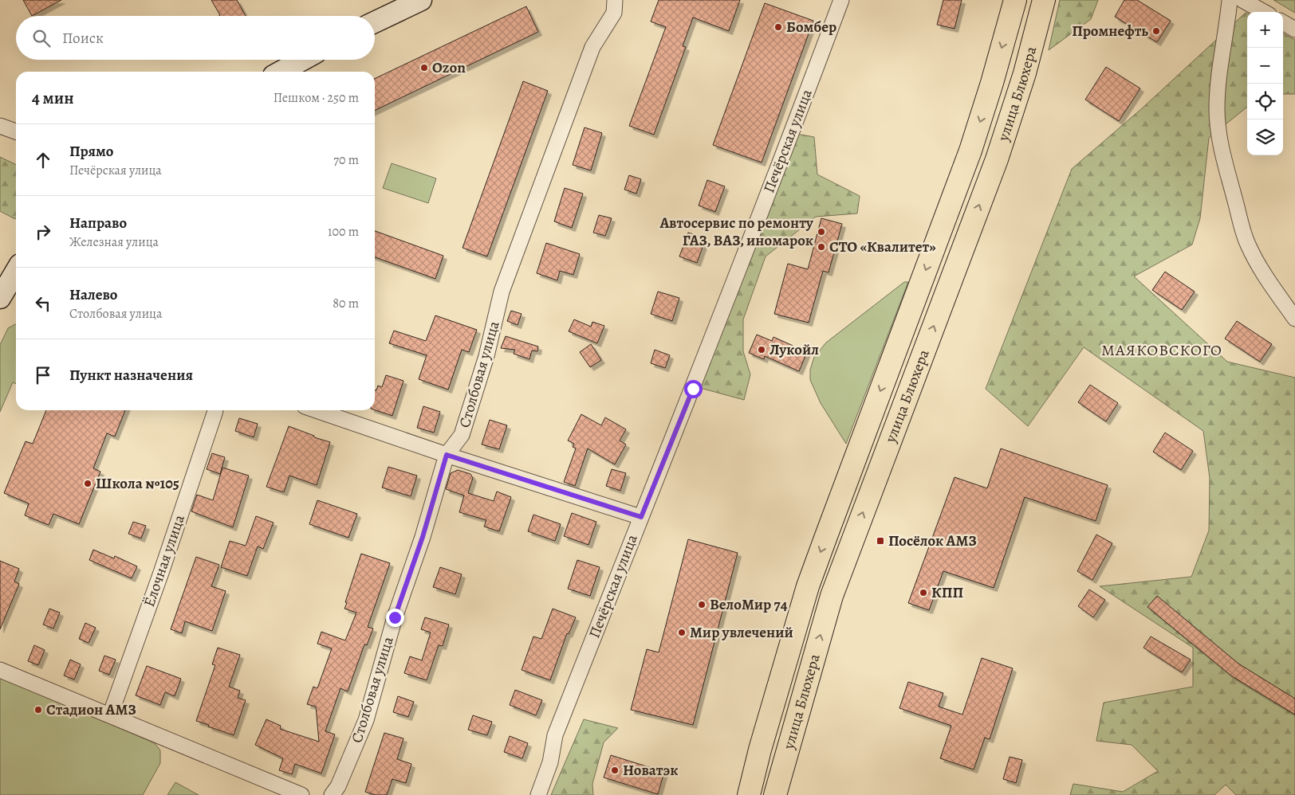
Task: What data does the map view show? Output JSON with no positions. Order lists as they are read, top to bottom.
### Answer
{
  "streets": {
    "main road": ["улица Блюхера"],
    "street": ["Печёрская улица", "Столбовая улица", "Ёлочная улица"]
  },
  "districts": ["МАЯКОВСКОГО"],
  "places": {
    "other": [
      "Бомбер",
      "Промнефть",
      "Ozon",
      "Автосервис по ремонту ГАЗ, ВАЗ, иномарок",
      "СТО «Квалитет»",
      "Лукойл",
      "Школа №105",
      "КПП",
      "ВелоМир 74",
      "Мир увлечений",
      "Стадион АМЗ",
      "Новатэк"
    ],
    "transit": ["Посёлок АМЗ"]
  },
  "page": {
    "map_buttons": ["+", "−"],
    "search": "Поиск",
    "heading": ["4 мин", "Пешком · 250 m"],
    "list": [
      ["Прямо", "Печёрская улица", "70 m"],
      ["Направо", "Железная улица", "100 m"],
      ["Налево", "Столбовая улица", "80 m"],
      "Пункт назначения"
    ]
  }
}
